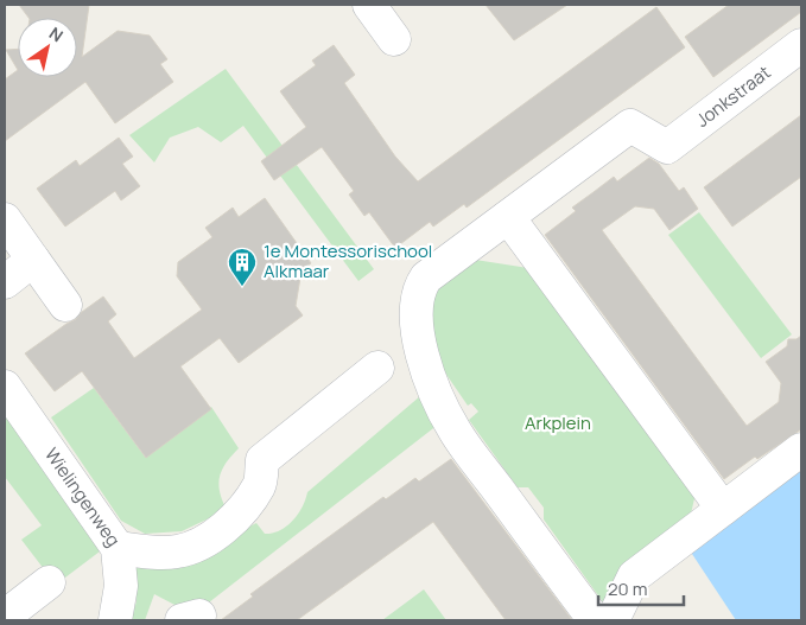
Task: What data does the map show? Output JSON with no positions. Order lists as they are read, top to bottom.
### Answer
{
  "streets": {
    "street": ["Jonkstraat", "Wielingenweg"]
  },
  "parks": ["Arkplein"],
  "places": {
    "building": ["1e Montessorischool Alkmaar"]
  },
  "scale_bar": "20 m",
  "north": "top right"
}
